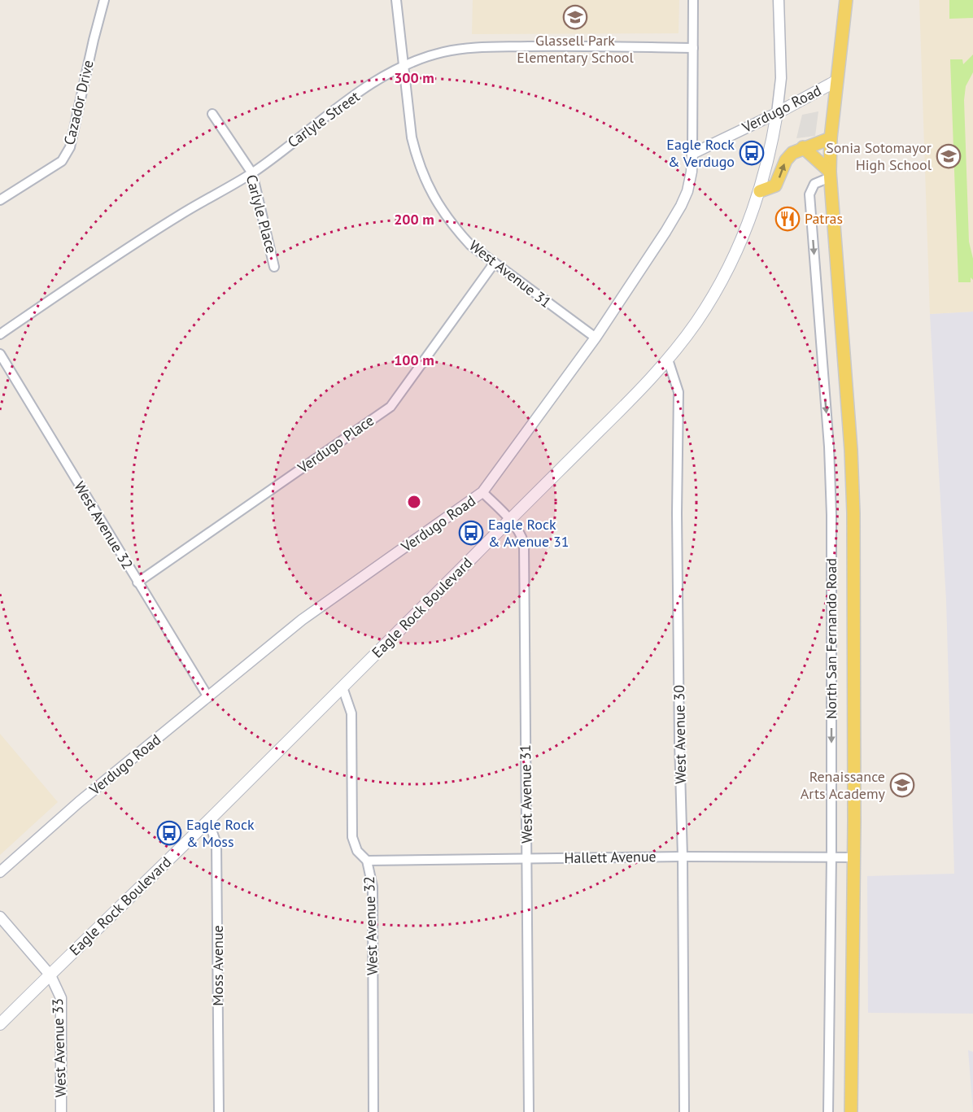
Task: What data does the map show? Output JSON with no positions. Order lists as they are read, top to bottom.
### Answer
{
  "streets": {
    "main road": ["Verdugo Road", "Eagle Rock Boulevard", "North San Fernando Road"],
    "street": [
      "Cazador Drive",
      "Carlyle Street",
      "Carlyle Place",
      "West Avenue 31",
      "Verdugo Place",
      "West Avenue 32",
      "West Avenue 30",
      "Hallett Avenue",
      "Moss Avenue",
      "West Avenue 33"
    ]
  },
  "crossings": [
    ["Verdugo Road", "West Avenue 31"],
    ["Verdugo Road", "West Avenue 32"],
    ["Verdugo Road", "Eagle Rock Boulevard"],
    ["Verdugo Road", "North San Fernando Road"],
    ["Carlyle Street", "Carlyle Place"],
    ["Carlyle Street", "West Avenue 31"],
    ["West Avenue 31", "Verdugo Place"],
    ["West Avenue 31", "Eagle Rock Boulevard"],
    ["West Avenue 31", "Hallett Avenue"],
    ["Verdugo Place", "West Avenue 32"],
    ["West Avenue 32", "Eagle Rock Boulevard"],
    ["West Avenue 32", "Hallett Avenue"],
    ["Eagle Rock Boulevard", "West Avenue 30"],
    ["Eagle Rock Boulevard", "Moss Avenue"],
    ["Eagle Rock Boulevard", "West Avenue 33"],
    ["North San Fernando Road", "Hallett Avenue"],
    ["West Avenue 30", "Hallett Avenue"]
  ],
  "places": {
    "school or university": ["Glassell Park Elementary School", "Sonia Sotomayor High School", "Renaissance Arts Academy"],
    "bus stop": ["Eagle Rock & Verdugo", "Eagle Rock & Avenue 31", "Eagle Rock & Moss"],
    "restaurant": ["Patras"]
  },
  "rings": ["300 m", "200 m", "100 m"]
}
